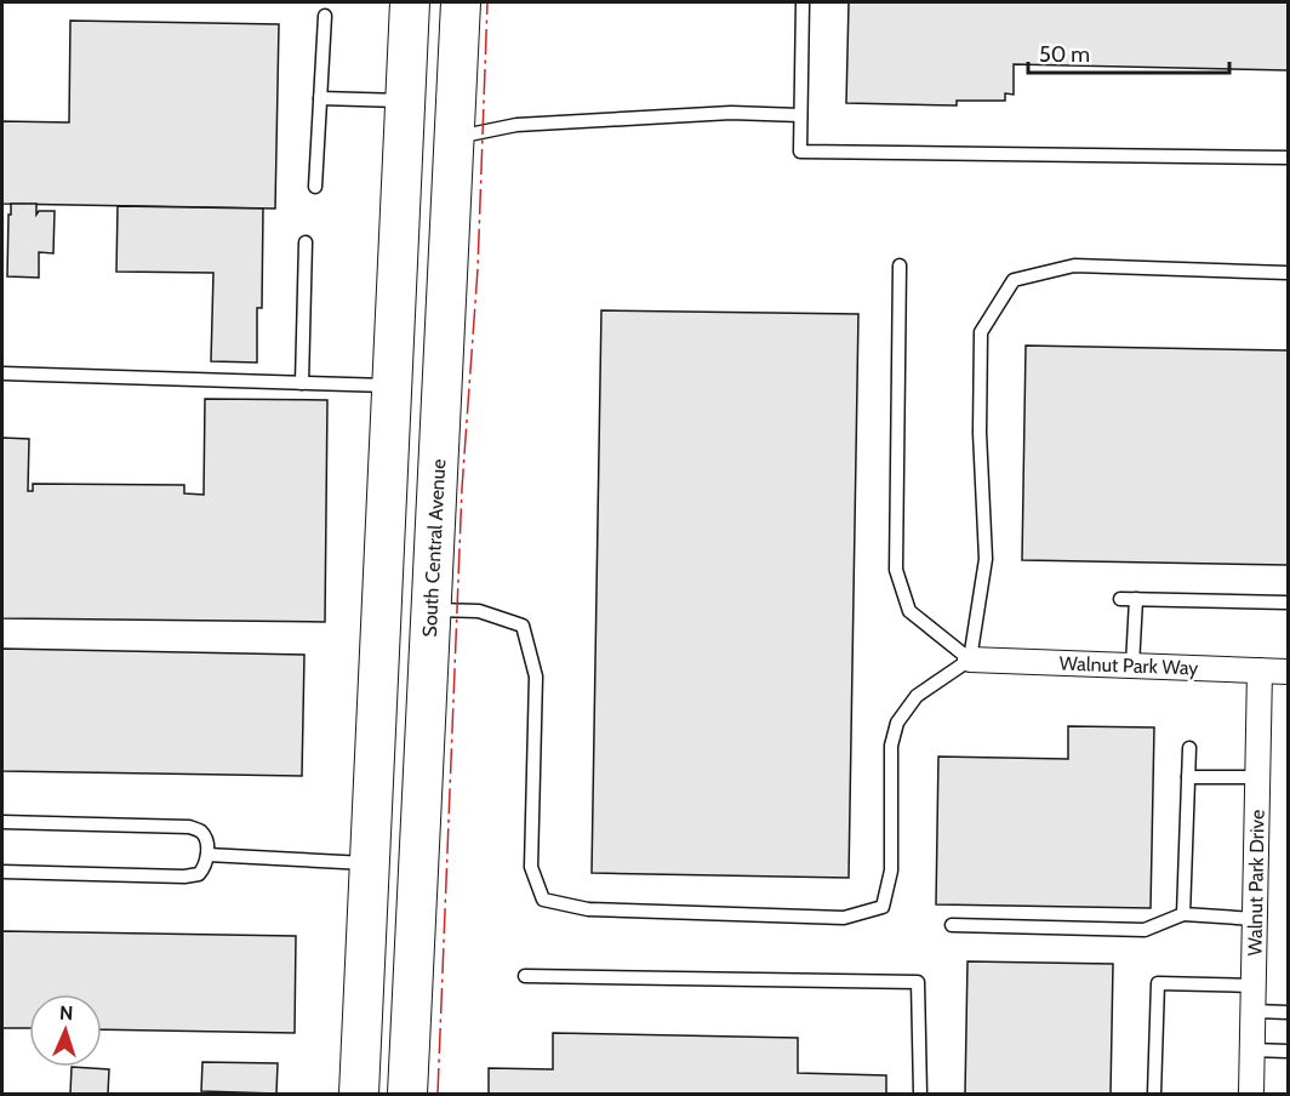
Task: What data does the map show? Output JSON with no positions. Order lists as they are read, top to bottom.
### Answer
{
  "streets": {
    "main road": ["South Central Avenue"],
    "street": ["Walnut Park Way", "Walnut Park Drive"]
  },
  "crossings": [
    ["Walnut Park Way", "Walnut Park Drive"]
  ],
  "scale_bar": "50 m",
  "north": "top"
}
